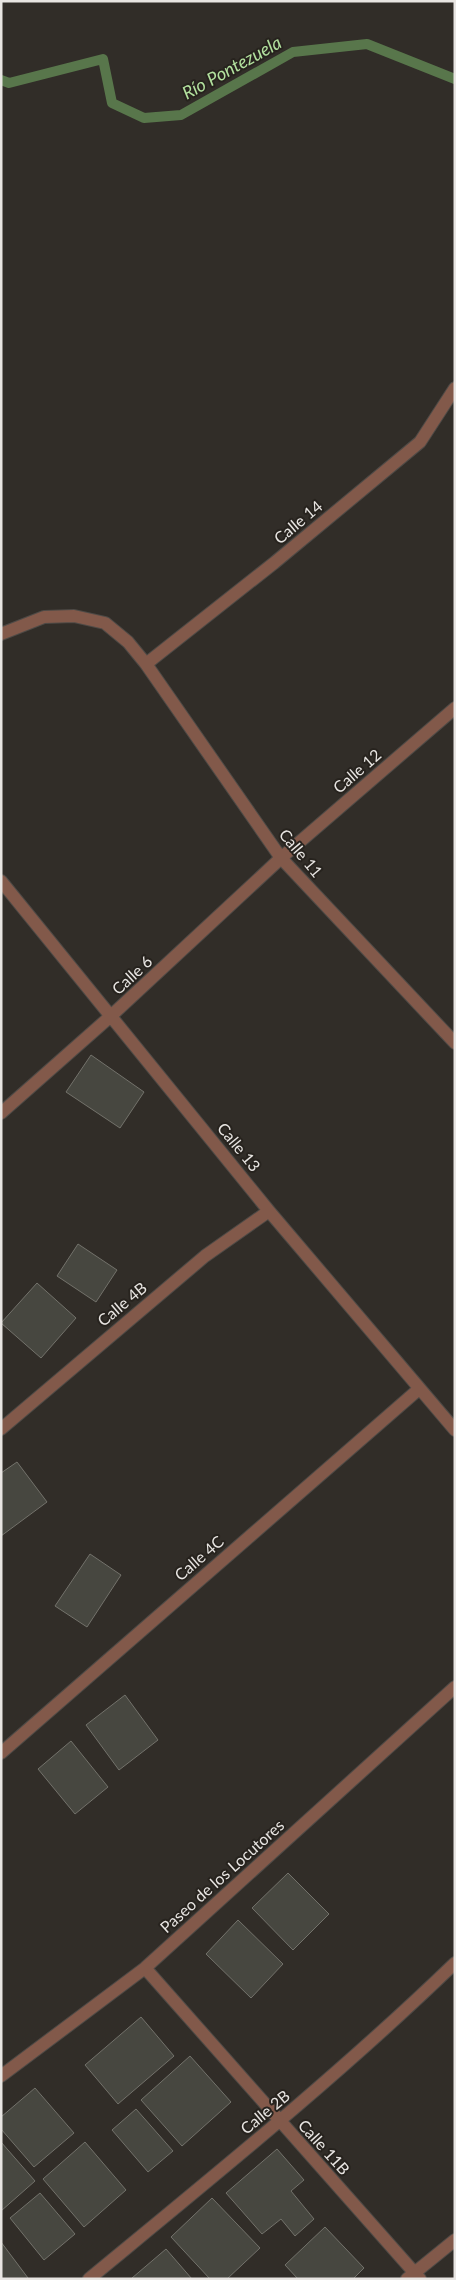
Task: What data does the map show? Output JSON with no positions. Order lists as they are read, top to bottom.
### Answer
{
  "streets": {
    "street": [
      "Calle 14",
      "Calle 12",
      "Calle 11",
      "Calle 6",
      "Calle 13",
      "Calle 4B",
      "Calle 4C",
      "Paseo de los Locutores",
      "Calle 2B",
      "Calle 11B"
    ]
  },
  "crossings": [
    ["Calle 14", "Calle 11"],
    ["Calle 12", "Calle 11"],
    ["Calle 12", "Calle 6"],
    ["Calle 11", "Calle 6"],
    ["Calle 6", "Calle 13"],
    ["Calle 13", "Calle 4B"],
    ["Calle 13", "Calle 4C"],
    ["Paseo de los Locutores", "Calle 11B"],
    ["Calle 2B", "Calle 11B"]
  ],
  "water": ["Río Pontezuela"]
}
